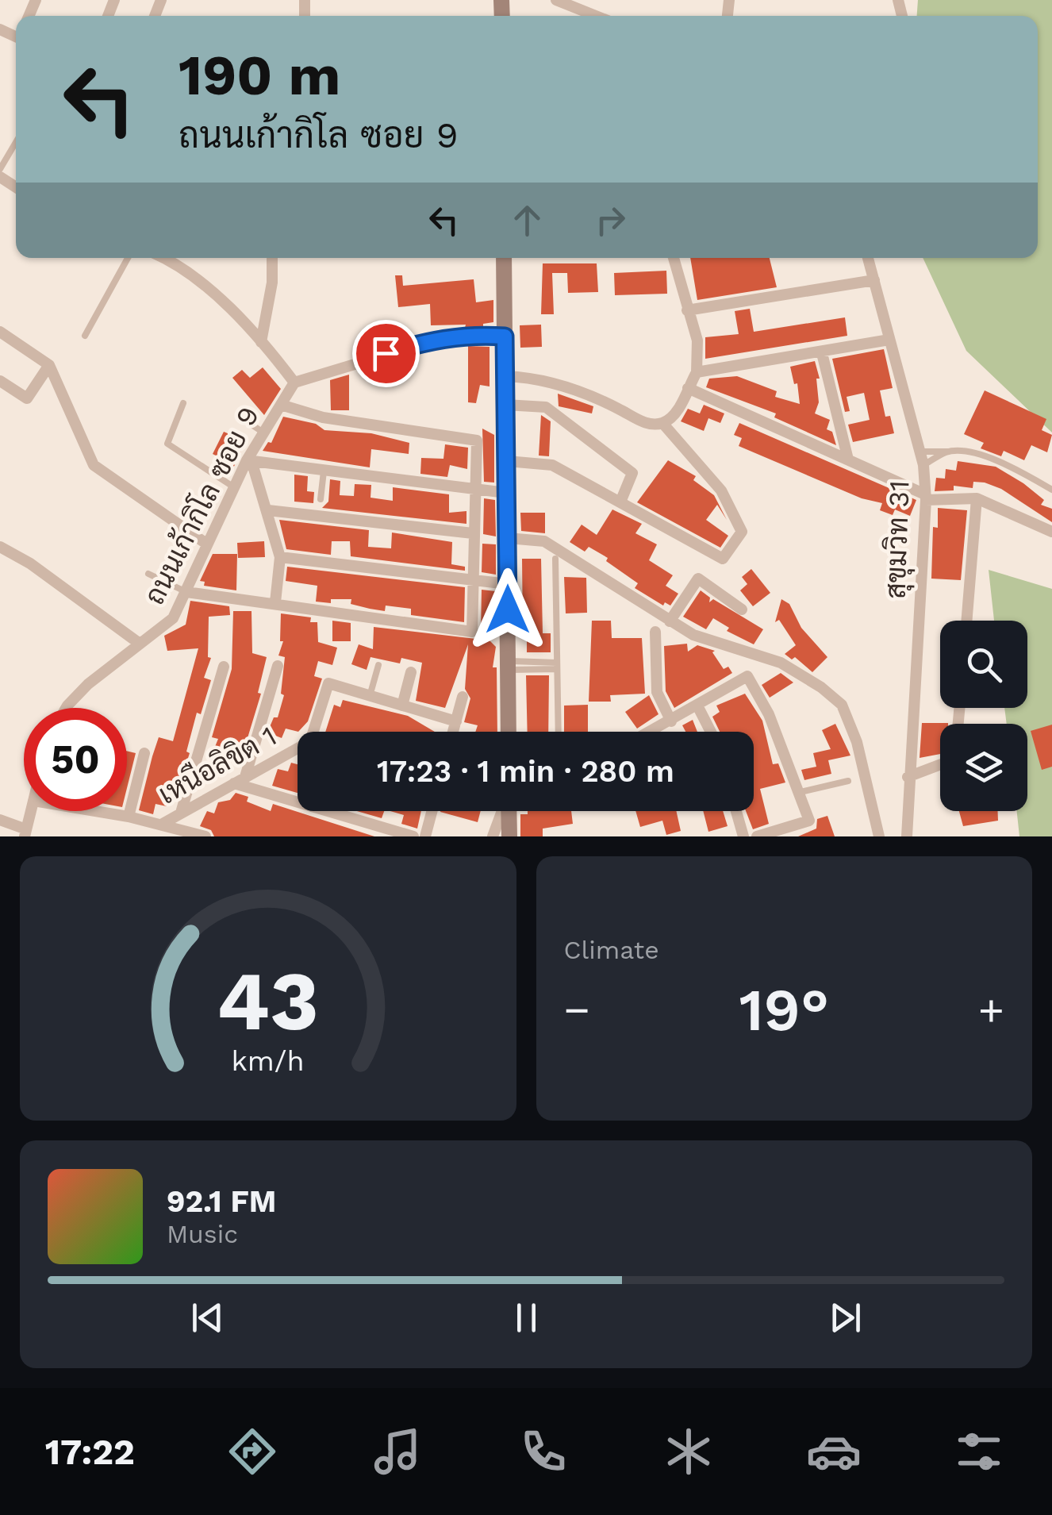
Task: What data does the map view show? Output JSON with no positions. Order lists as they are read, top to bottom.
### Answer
{
  "streets": {
    "street": ["ถนนเก้ากิโล ซอย 9", "สุขุมวิท 31", "เหนือลิขิต 1"]
  },
  "page": {
    "turn": ["190 m", "ถนนเก้ากิโล ซอย 9"],
    "limit": "50",
    "trip": "17:23 · 1 min · 280 m",
    "tile": "Climate",
    "heat": ["−", "19°", "+"],
    "song": ["92.1 FM", "Music"],
    "tabs": "17:22",
    "gauge": ["43", "km/h"]
  }
}
